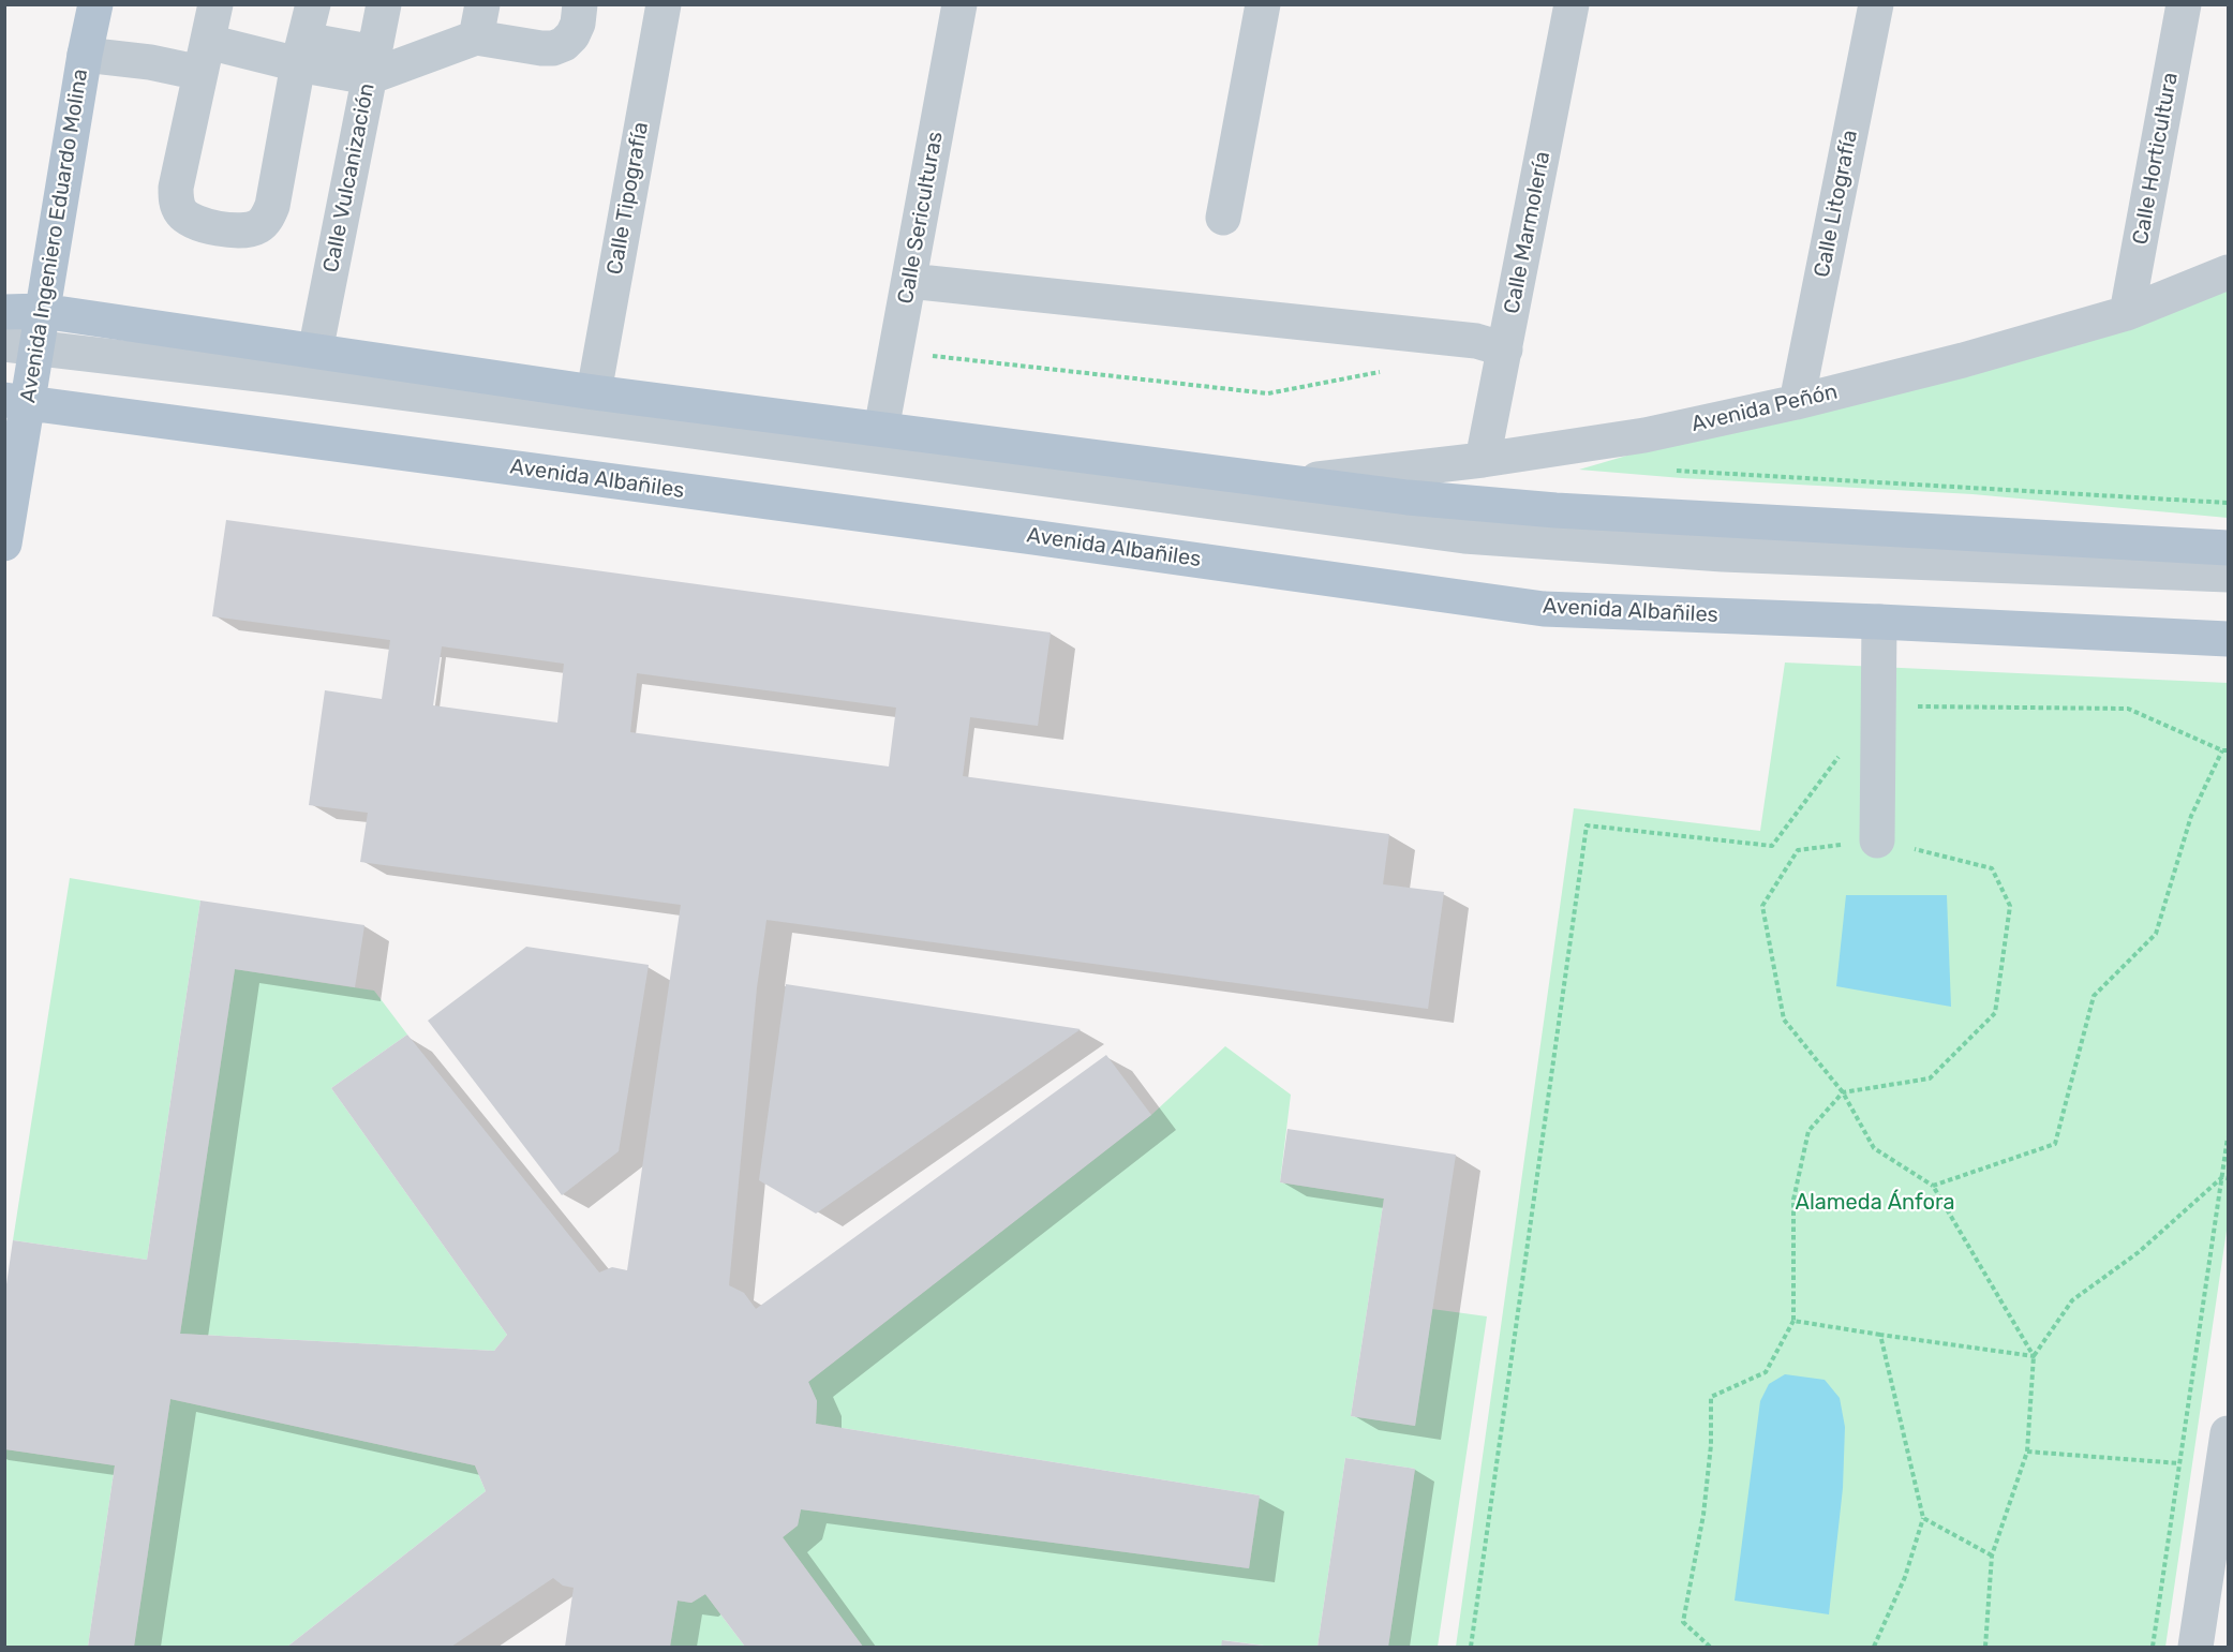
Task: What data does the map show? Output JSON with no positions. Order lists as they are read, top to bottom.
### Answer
{
  "streets": {
    "main road": ["Avenida Ingeniero Eduardo Molina", "Avenida Albañiles"],
    "street": [
      "Calle Horticultura",
      "Calle Vulcanización",
      "Calle Tipografía",
      "Calle Litografía",
      "Calle Sericulturas",
      "Calle Marmolería",
      "Avenida Peñón"
    ]
  },
  "crossings": [
    ["Calle Horticultura", "Avenida Peñón"],
    ["Calle Litografía", "Avenida Peñón"],
    ["Calle Marmolería", "Avenida Peñón"],
    ["Avenida Ingeniero Eduardo Molina", "Avenida Albañiles"]
  ],
  "parks": ["Alameda Ánfora"]
}
